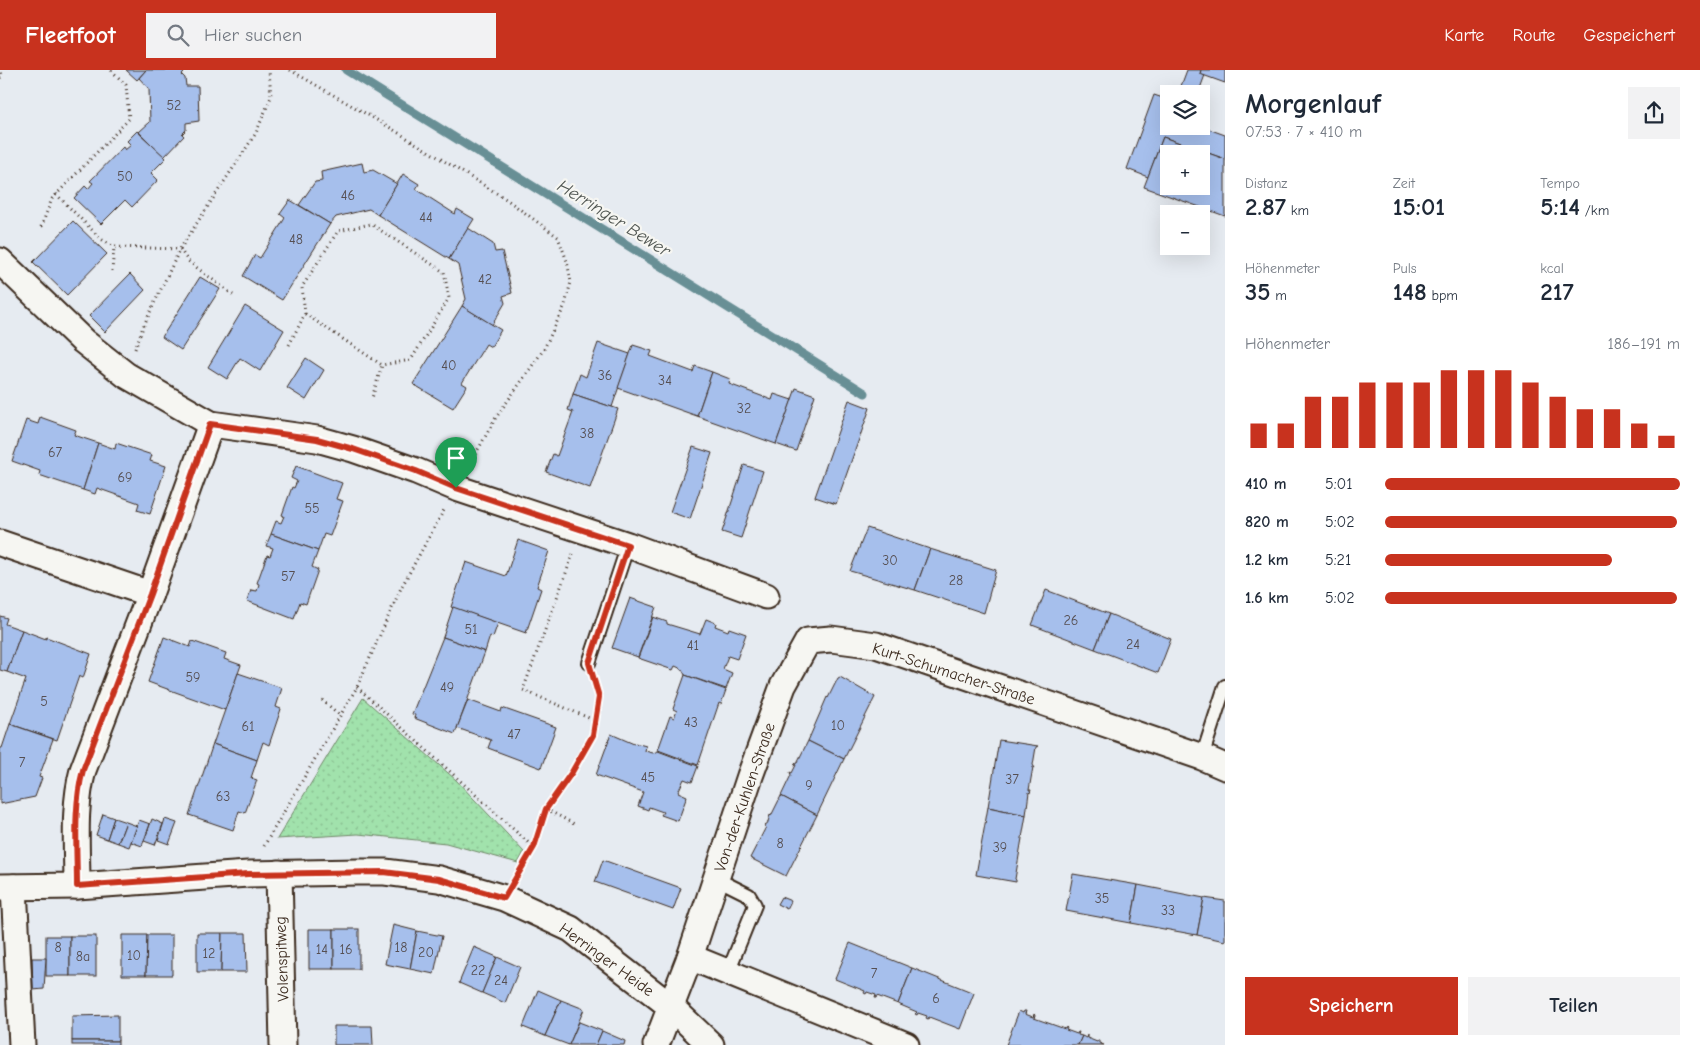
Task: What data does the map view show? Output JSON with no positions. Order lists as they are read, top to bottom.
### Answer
{
  "streets": {
    "street": [
      "Kurt-Schumacher-Straße",
      "Von-der-Kuhlen-Straße",
      "Volenspitweg",
      "Herringer Heide"
    ]
  },
  "crossings": [
    ["Kurt-Schumacher-Straße", "Von-der-Kuhlen-Straße"],
    ["Von-der-Kuhlen-Straße", "Herringer Heide"],
    ["Volenspitweg", "Herringer Heide"]
  ],
  "water": ["Herringer Bewer"],
  "house_numbers": [
    "52",
    "50",
    "46",
    "44",
    "48",
    "42",
    "40",
    "36",
    "34",
    "32",
    "38",
    "67",
    "69",
    "55",
    "30",
    "57",
    "28",
    "26",
    "51",
    "24",
    "41",
    "59",
    "49",
    "5",
    "43",
    "10",
    "61",
    "47",
    "7",
    "45",
    "37",
    "9",
    "63",
    "8",
    "39",
    "35",
    "33",
    "8",
    "18",
    "14",
    "16",
    "20",
    "12",
    "10",
    "8a",
    "22",
    "7",
    "24",
    "6"
  ],
  "page": {
    "header": "Fleetfoot",
    "search": "Hier suchen",
    "nav": ["Karte", "Route", "Gespeichert"],
    "heading": ["Morgenlauf", "07:53 · 7 × 410 m"],
    "map_buttons": ["+", "−"],
    "stats": [
      ["Distanz", "2.87 km"],
      ["Zeit", "15:01"],
      ["Tempo", "5:14 /km"],
      ["Höhenmeter", "35 m"],
      ["Puls", "148 bpm"],
      ["kcal", "217"]
    ],
    "chart": ["Höhenmeter", "186–191 m"],
    "list": [
      {
        "name": "410 m",
        "note": "5:01"
      },
      {
        "name": "820 m",
        "note": "5:02"
      },
      {
        "name": "1.2 km",
        "note": "5:21"
      },
      {
        "name": "1.6 km",
        "note": "5:02"
      }
    ],
    "buttons": ["Speichern", "Teilen"]
  }
}
